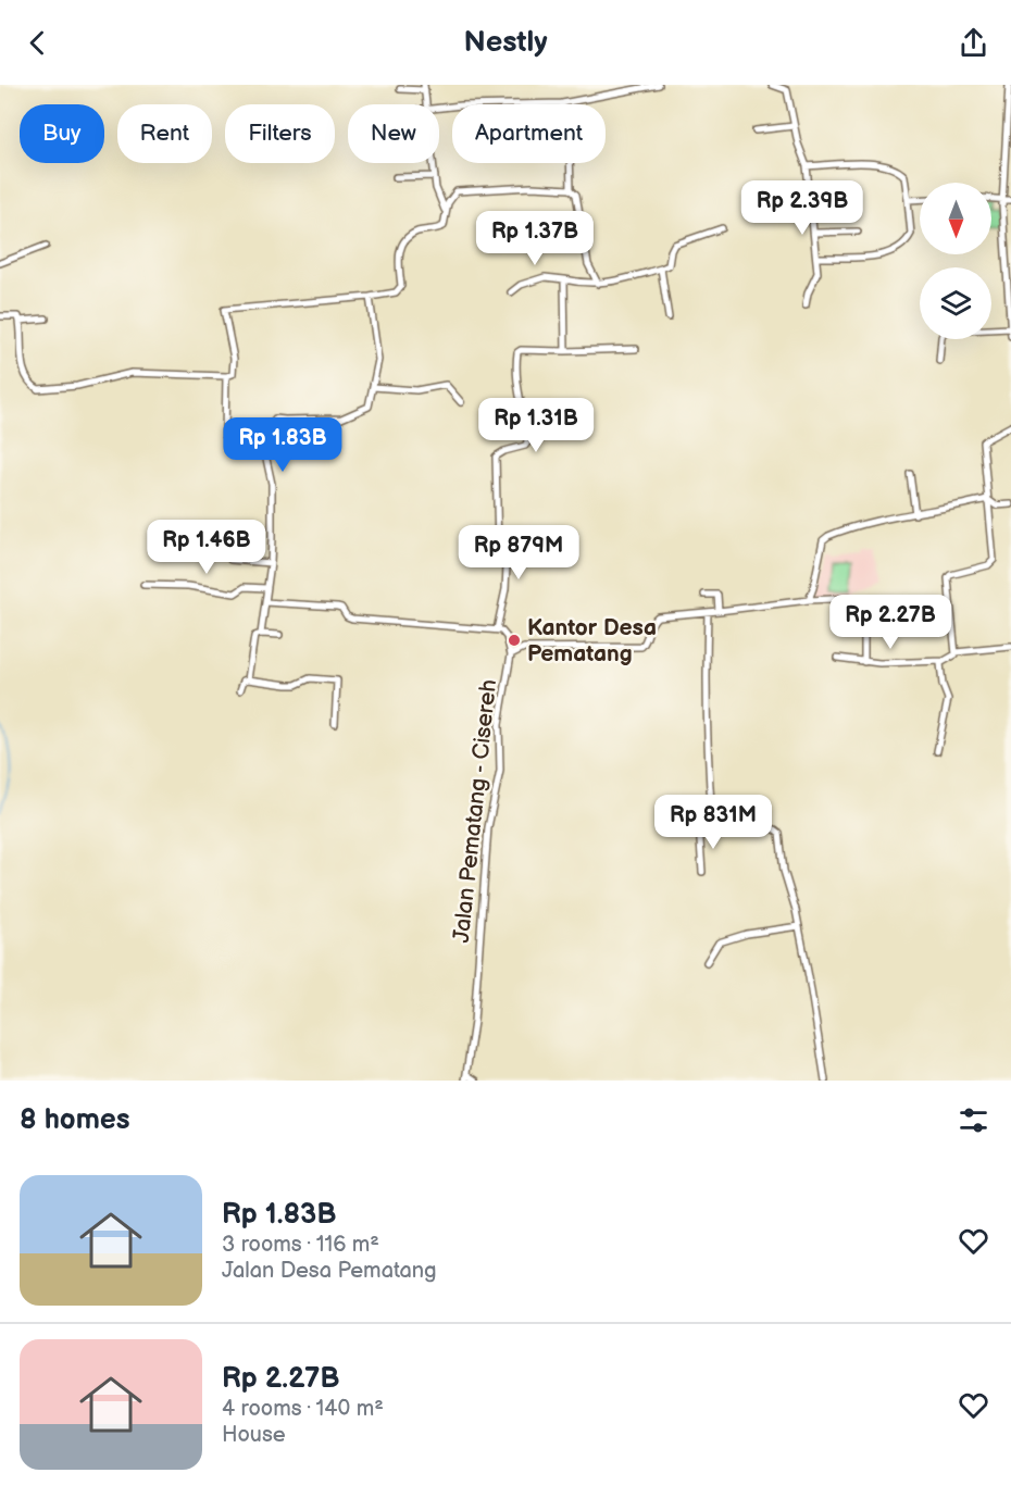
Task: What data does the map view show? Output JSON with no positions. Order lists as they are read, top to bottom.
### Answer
{
  "streets": {
    "street": ["Jalan Pematang - Cisereh"]
  },
  "places": ["Kantor Desa Pematang"],
  "north": "bottom",
  "page": {
    "header": "Nestly",
    "chip": [
      "Buy",
      "Rent",
      "Filters",
      "New",
      "Apartment"
    ],
    "price": [
      "Rp 2.39B",
      "Rp 1.37B",
      "Rp 1.31B",
      "Rp 1.83B",
      "Rp 1.46B",
      "Rp 879M",
      "Rp 2.27B",
      "Rp 831M"
    ],
    "heading": "8 homes",
    "list": [
      {
        "name": "Rp 1.83B",
        "note": "3 rooms · 116 m² · Jalan Desa Pematang"
      },
      {
        "name": "Rp 2.27B",
        "note": "4 rooms · 140 m² · House"
      }
    ]
  }
}
